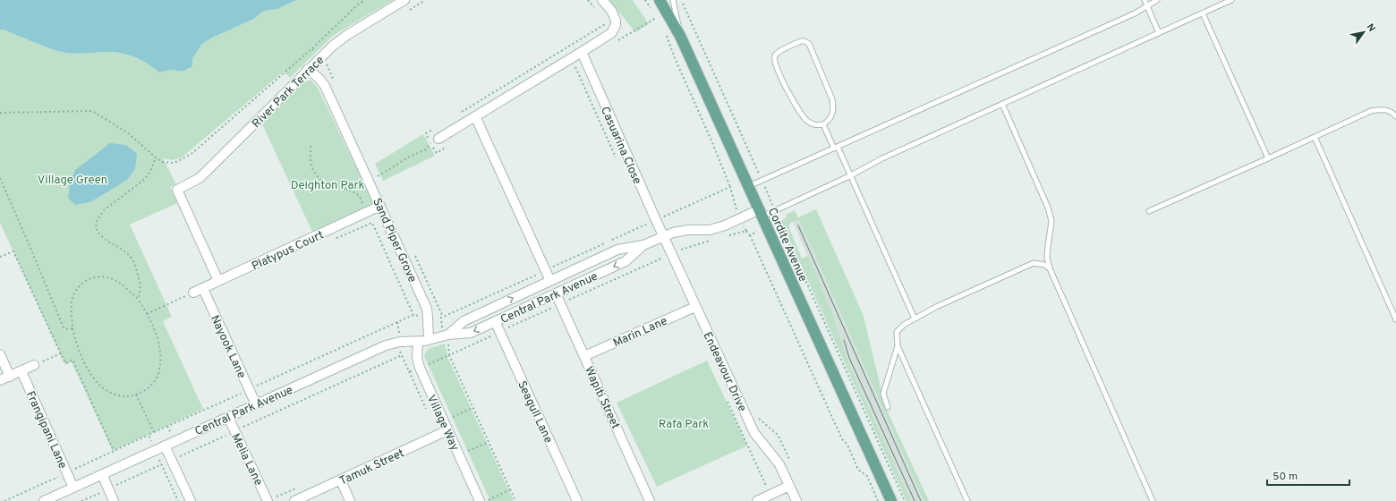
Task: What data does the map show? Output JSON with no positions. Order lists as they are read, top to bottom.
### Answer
{
  "streets": {
    "main road": ["Cordite Avenue"],
    "street": [
      "River Park Terrace",
      "Casuarina Close",
      "Sand Piper Grove",
      "Platypus Court",
      "Central Park Avenue",
      "Marin Lane",
      "Nayook Lane",
      "Endeavour Drive",
      "Wapiti Street",
      "Seagull Lane",
      "Village Way",
      "Frangipani Lane",
      "Melia Lane",
      "Tamuk Street"
    ]
  },
  "crossings": [
    ["River Park Terrace", "Sand Piper Grove"],
    ["River Park Terrace", "Platypus Court"],
    ["Casuarina Close", "Central Park Avenue"],
    ["Casuarina Close", "Endeavour Drive"],
    ["Sand Piper Grove", "Platypus Court"],
    ["Sand Piper Grove", "Central Park Avenue"],
    ["Cordite Avenue", "Central Park Avenue"],
    ["Platypus Court", "Nayook Lane"],
    ["Central Park Avenue", "Nayook Lane"],
    ["Central Park Avenue", "Endeavour Drive"],
    ["Central Park Avenue", "Wapiti Street"],
    ["Central Park Avenue", "Seagull Lane"],
    ["Central Park Avenue", "Village Way"],
    ["Central Park Avenue", "Frangipani Lane"],
    ["Central Park Avenue", "Melia Lane"],
    ["Marin Lane", "Endeavour Drive"],
    ["Marin Lane", "Wapiti Street"],
    ["Village Way", "Tamuk Street"]
  ],
  "parks": ["Village Green", "Deighton Park", "Rafa Park"],
  "scale_bar": "50 m",
  "north": "top right"
}
